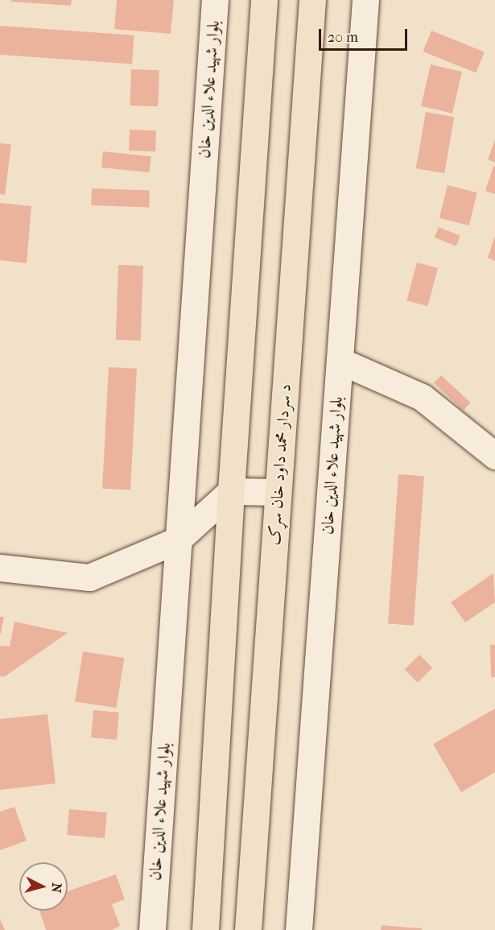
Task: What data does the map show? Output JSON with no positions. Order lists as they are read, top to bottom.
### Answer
{
  "streets": {
    "highway": ["د سردار محمد داود خان سړک"],
    "street": ["بلوار شهید علاء الدین خان"]
  },
  "scale_bar": "20 m",
  "north": "right"
}
